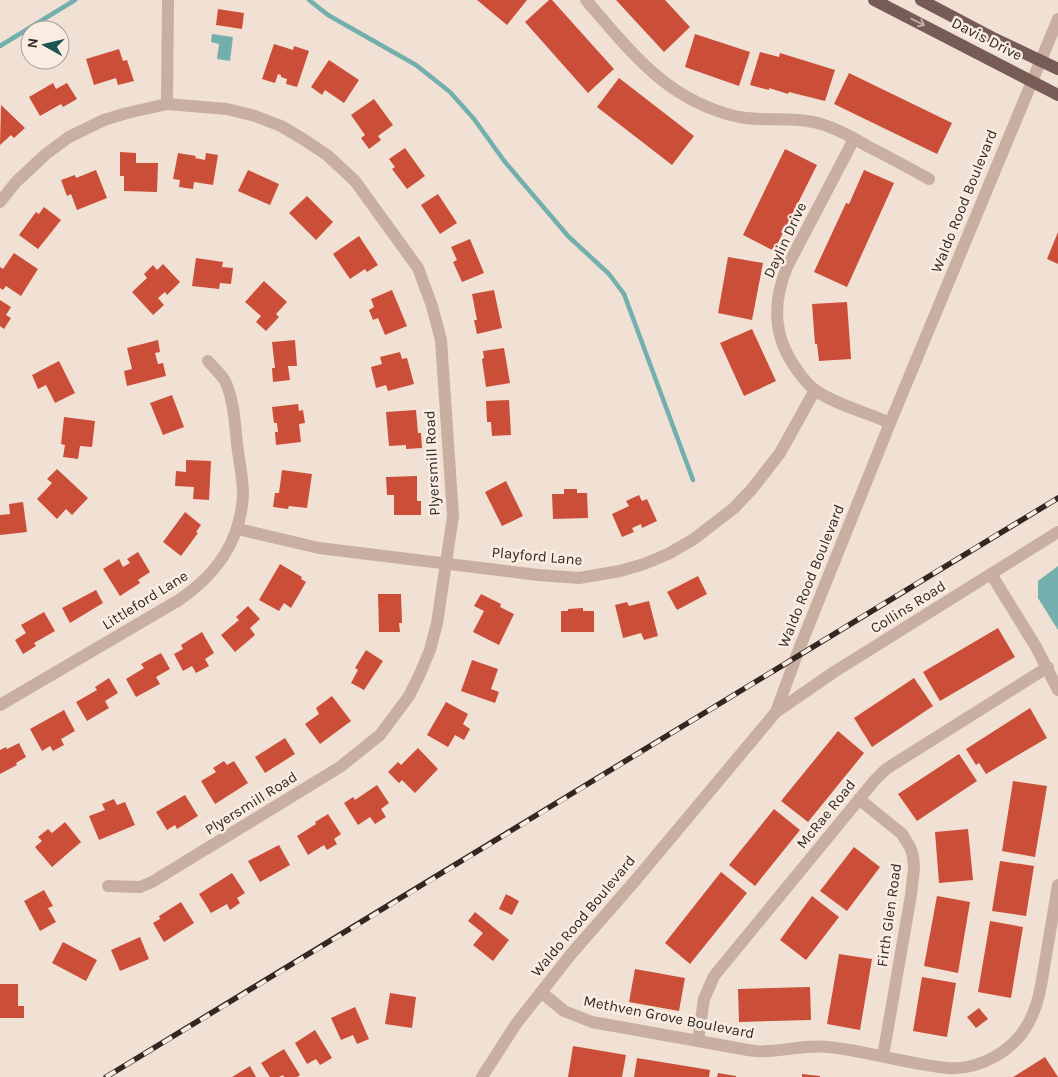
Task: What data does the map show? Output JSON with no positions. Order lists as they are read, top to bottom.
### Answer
{
  "streets": {
    "main road": ["Davis Drive"],
    "street": [
      "Waldo Rood Boulevard",
      "Daylin Drive",
      "Plyersmill Road",
      "Playford Lane",
      "Littleford Lane",
      "Collins Road",
      "McRae Road",
      "Firth Glen Road",
      "Methven Grove Boulevard"
    ]
  },
  "crossings": [
    ["Davis Drive", "Waldo Rood Boulevard"],
    ["Waldo Rood Boulevard", "Daylin Drive"],
    ["Waldo Rood Boulevard", "Collins Road"],
    ["Waldo Rood Boulevard", "Methven Grove Boulevard"],
    ["Daylin Drive", "Playford Lane"],
    ["Plyersmill Road", "Playford Lane"],
    ["Playford Lane", "Littleford Lane"],
    ["McRae Road", "Firth Glen Road"],
    ["McRae Road", "Methven Grove Boulevard"],
    ["Firth Glen Road", "Methven Grove Boulevard"]
  ],
  "north": "left"
}
